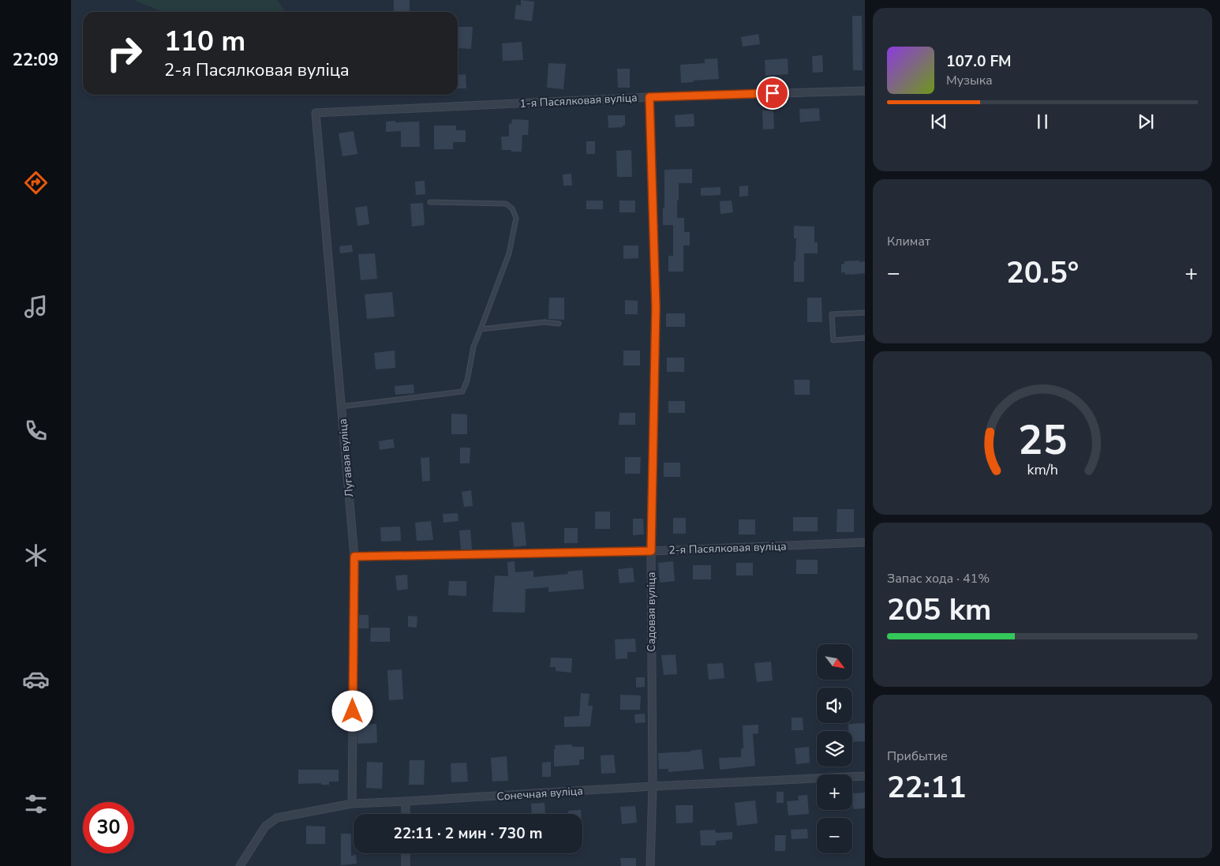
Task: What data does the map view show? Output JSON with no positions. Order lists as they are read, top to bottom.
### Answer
{
  "streets": {
    "street": [
      "1-я Пасялковая вуліца",
      "Лугавая вуліца",
      "2-я Пасялковая вуліца",
      "Садовая вуліца",
      "Сонечная вуліца"
    ]
  },
  "crossings": [
    ["1-я Пасялковая вуліца", "Лугавая вуліца"],
    ["1-я Пасялковая вуліца", "Садовая вуліца"],
    ["Лугавая вуліца", "2-я Пасялковая вуліца"],
    ["Лугавая вуліца", "Сонечная вуліца"],
    ["2-я Пасялковая вуліца", "Садовая вуліца"],
    ["Садовая вуліца", "Сонечная вуліца"]
  ],
  "north": "bottom right",
  "page": {
    "tabs": "22:09",
    "turn": ["110 m", "2-я Пасялковая вуліца"],
    "song": ["107.0 FM", "Музыка"],
    "tile": [
      "Климат",
      ["Запас хода · 41%", "205 km"],
      ["Прибытие", "22:11"]
    ],
    "heat": ["−", "20.5°", "+"],
    "map_buttons": ["+", "−"],
    "limit": "30",
    "trip": "22:11 · 2 мин · 730 m",
    "gauge": ["25", "km/h"]
  }
}
